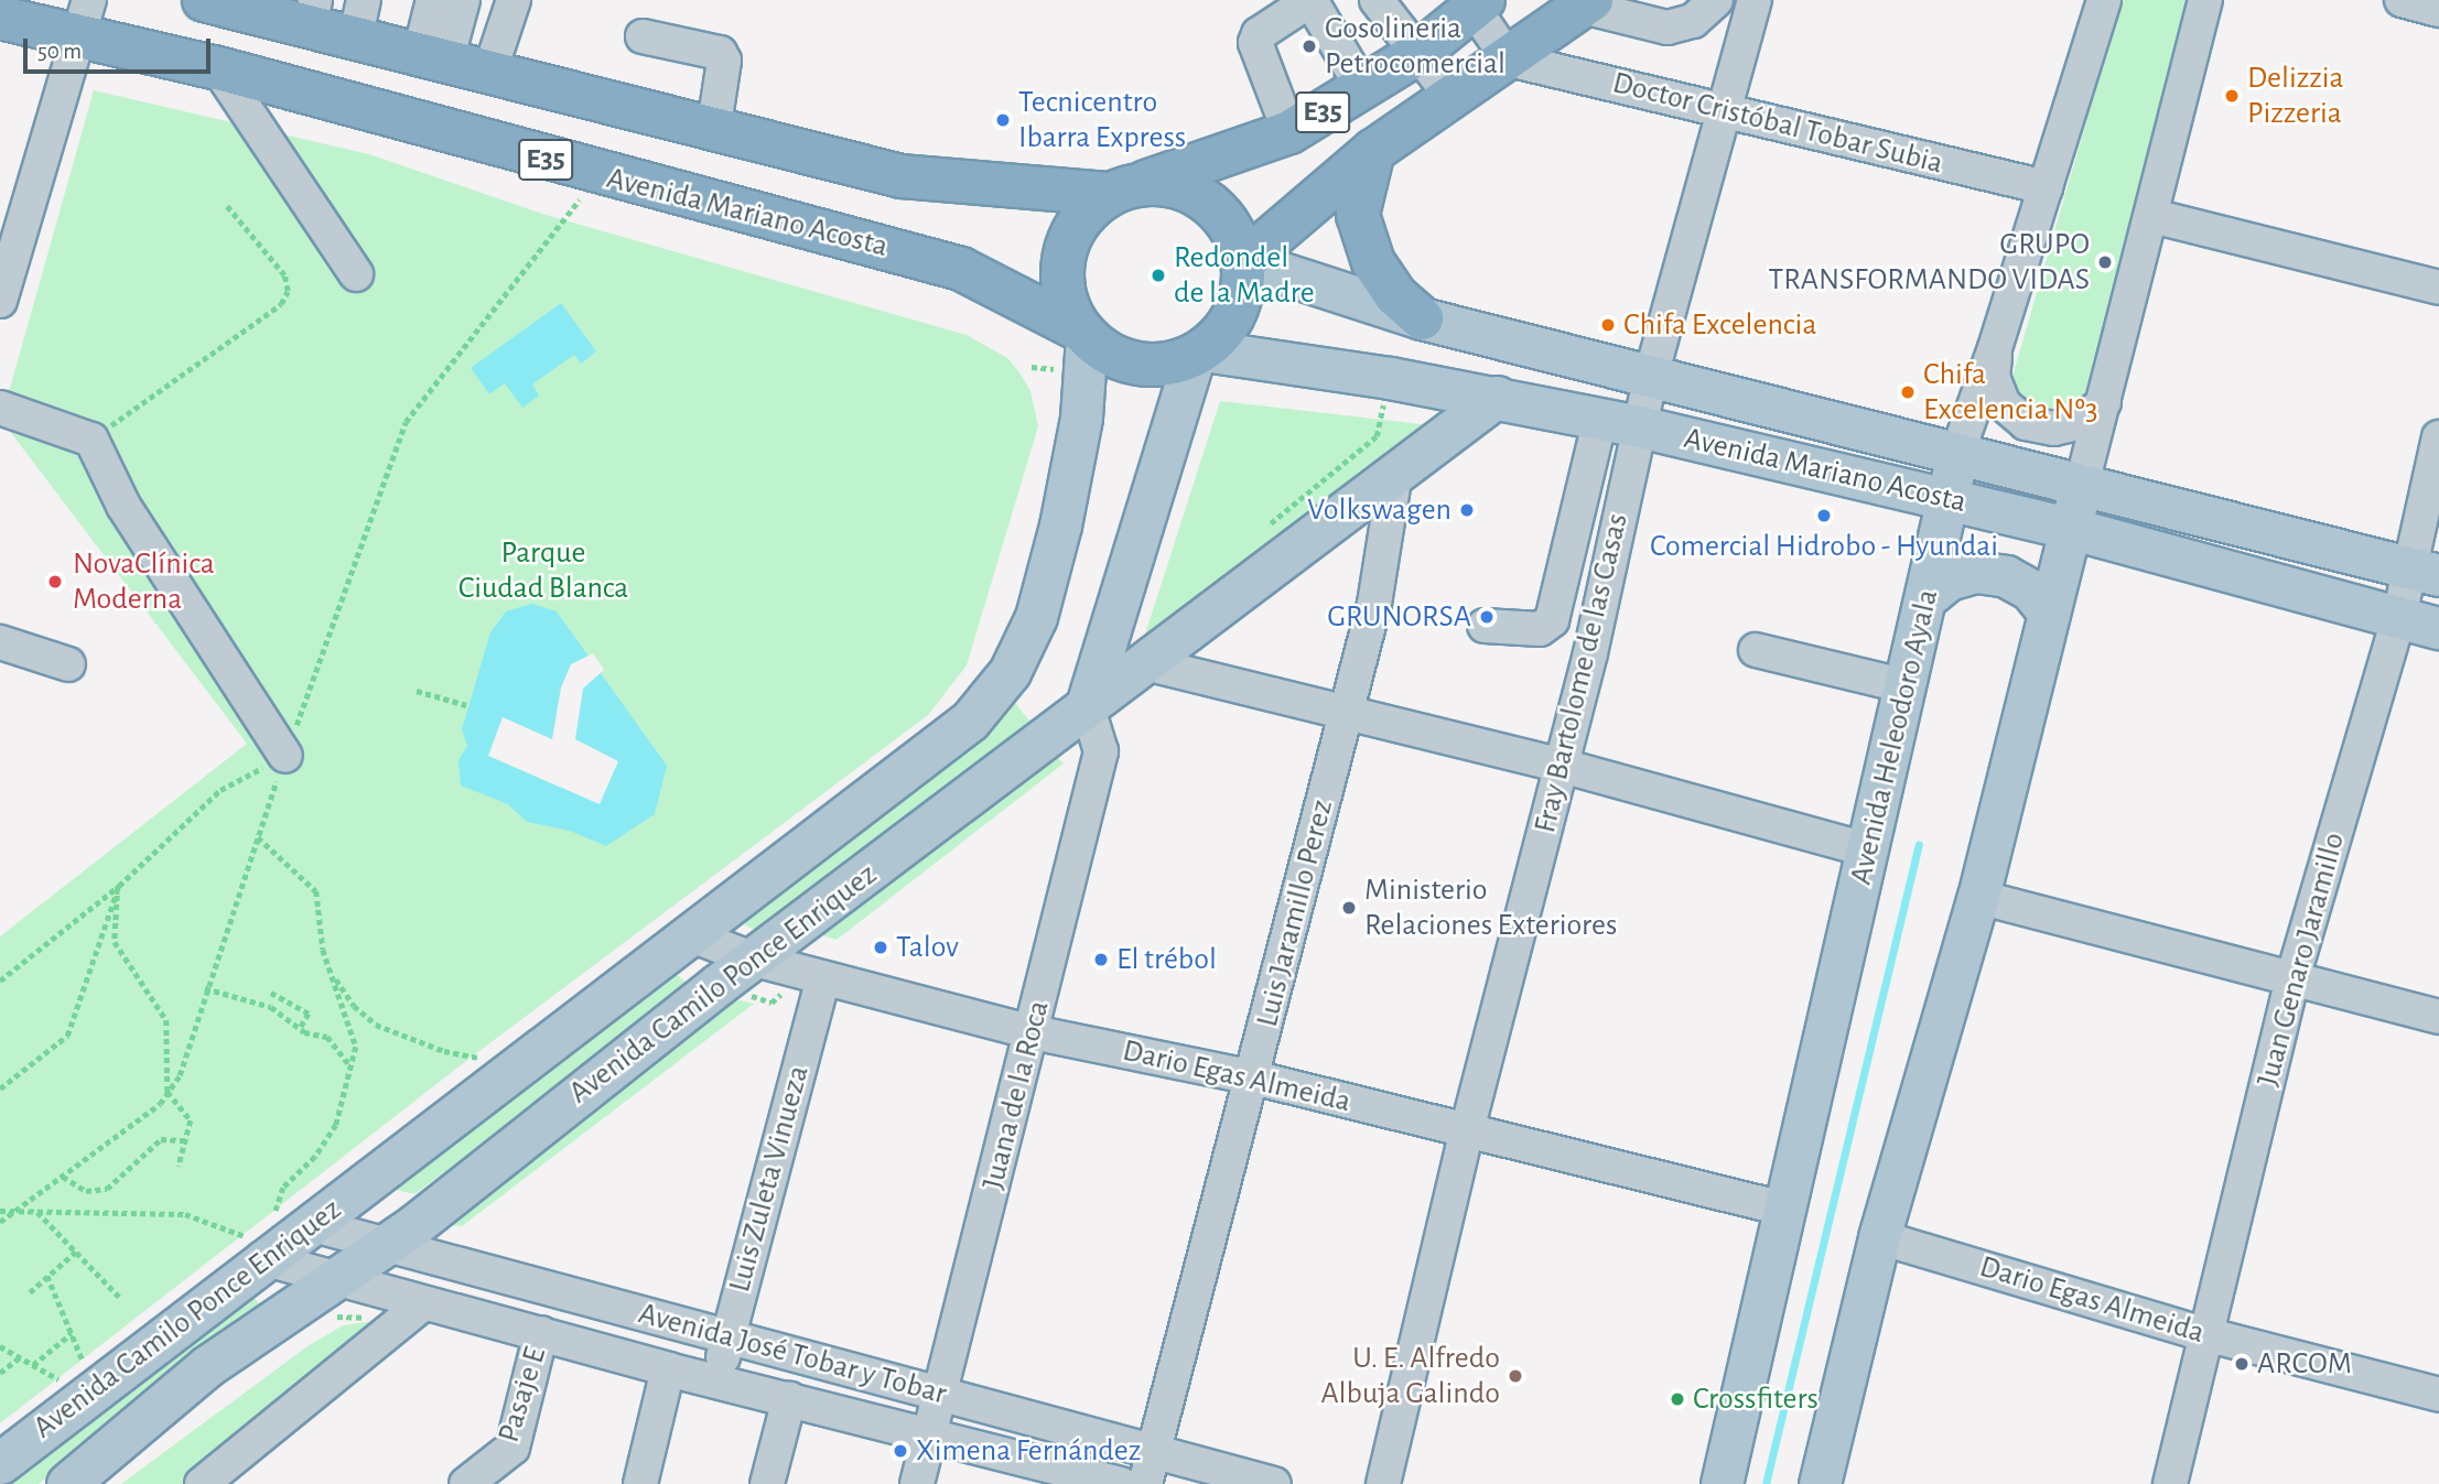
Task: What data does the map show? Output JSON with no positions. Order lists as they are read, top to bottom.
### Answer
{
  "streets": {
    "highway": ["E35", "Avenida Mariano Acosta"],
    "main road": ["Avenida Heleodoro Ayala", "Avenida Camilo Ponce Enriquez"],
    "street": [
      "Doctor Cristóbal Tobar Subia",
      "Fray Bartolome de las Casas",
      "Luis Jaramillo Perez",
      "Juan Genaro Jaramillo",
      "Dario Egas Almeida",
      "Juana de la Roca",
      "Luis Zuleta Vinueza",
      "Avenida José Tobar y Tobar",
      "Pasaje E"
    ]
  },
  "crossings": [
    ["E35", "Doctor Cristóbal Tobar Subia"],
    ["E35", "Avenida Mariano Acosta"],
    ["E35", "Avenida Camilo Ponce Enriquez"],
    ["Doctor Cristóbal Tobar Subia", "Fray Bartolome de las Casas"],
    ["Doctor Cristóbal Tobar Subia", "Avenida Heleodoro Ayala"],
    ["Avenida Mariano Acosta", "Fray Bartolome de las Casas"],
    ["Avenida Mariano Acosta", "Avenida Heleodoro Ayala"],
    ["Avenida Mariano Acosta", "Juan Genaro Jaramillo"],
    ["Avenida Mariano Acosta", "Avenida Camilo Ponce Enriquez"],
    ["Fray Bartolome de las Casas", "Dario Egas Almeida"],
    ["Avenida Heleodoro Ayala", "Dario Egas Almeida"],
    ["Luis Jaramillo Perez", "Avenida Camilo Ponce Enriquez"],
    ["Luis Jaramillo Perez", "Dario Egas Almeida"],
    ["Luis Jaramillo Perez", "Avenida José Tobar y Tobar"],
    ["Juan Genaro Jaramillo", "Dario Egas Almeida"],
    ["Avenida Camilo Ponce Enriquez", "Dario Egas Almeida"],
    ["Avenida Camilo Ponce Enriquez", "Juana de la Roca"],
    ["Avenida Camilo Ponce Enriquez", "Avenida José Tobar y Tobar"],
    ["Dario Egas Almeida", "Juana de la Roca"],
    ["Dario Egas Almeida", "Luis Zuleta Vinueza"],
    ["Juana de la Roca", "Avenida José Tobar y Tobar"],
    ["Luis Zuleta Vinueza", "Avenida José Tobar y Tobar"],
    ["Avenida José Tobar y Tobar", "Pasaje E"]
  ],
  "parks": ["Parque Ciudad Blanca"],
  "places": [
    "Gosolineria Petrocomercial",
    "Delizzia Pizzeria",
    "Tecnicentro Ibarra Express",
    "GRUPO TRANSFORMANDO VIDAS",
    "Redondel de la Madre",
    "Chifa Excelencia",
    "Chifa Excelencia Nº3",
    "Volkswagen",
    "Comercial Hidrobo - Hyundai",
    "NovaClínica Moderna",
    "GRUNORSA",
    "Ministerio Relaciones Exteriores",
    "Talov",
    "El trébol",
    "ARCOM",
    "U. E. Alfredo Albuja Galindo",
    "Crossfiters",
    "Ximena Fernández"
  ],
  "scale_bar": "50 m"
}
